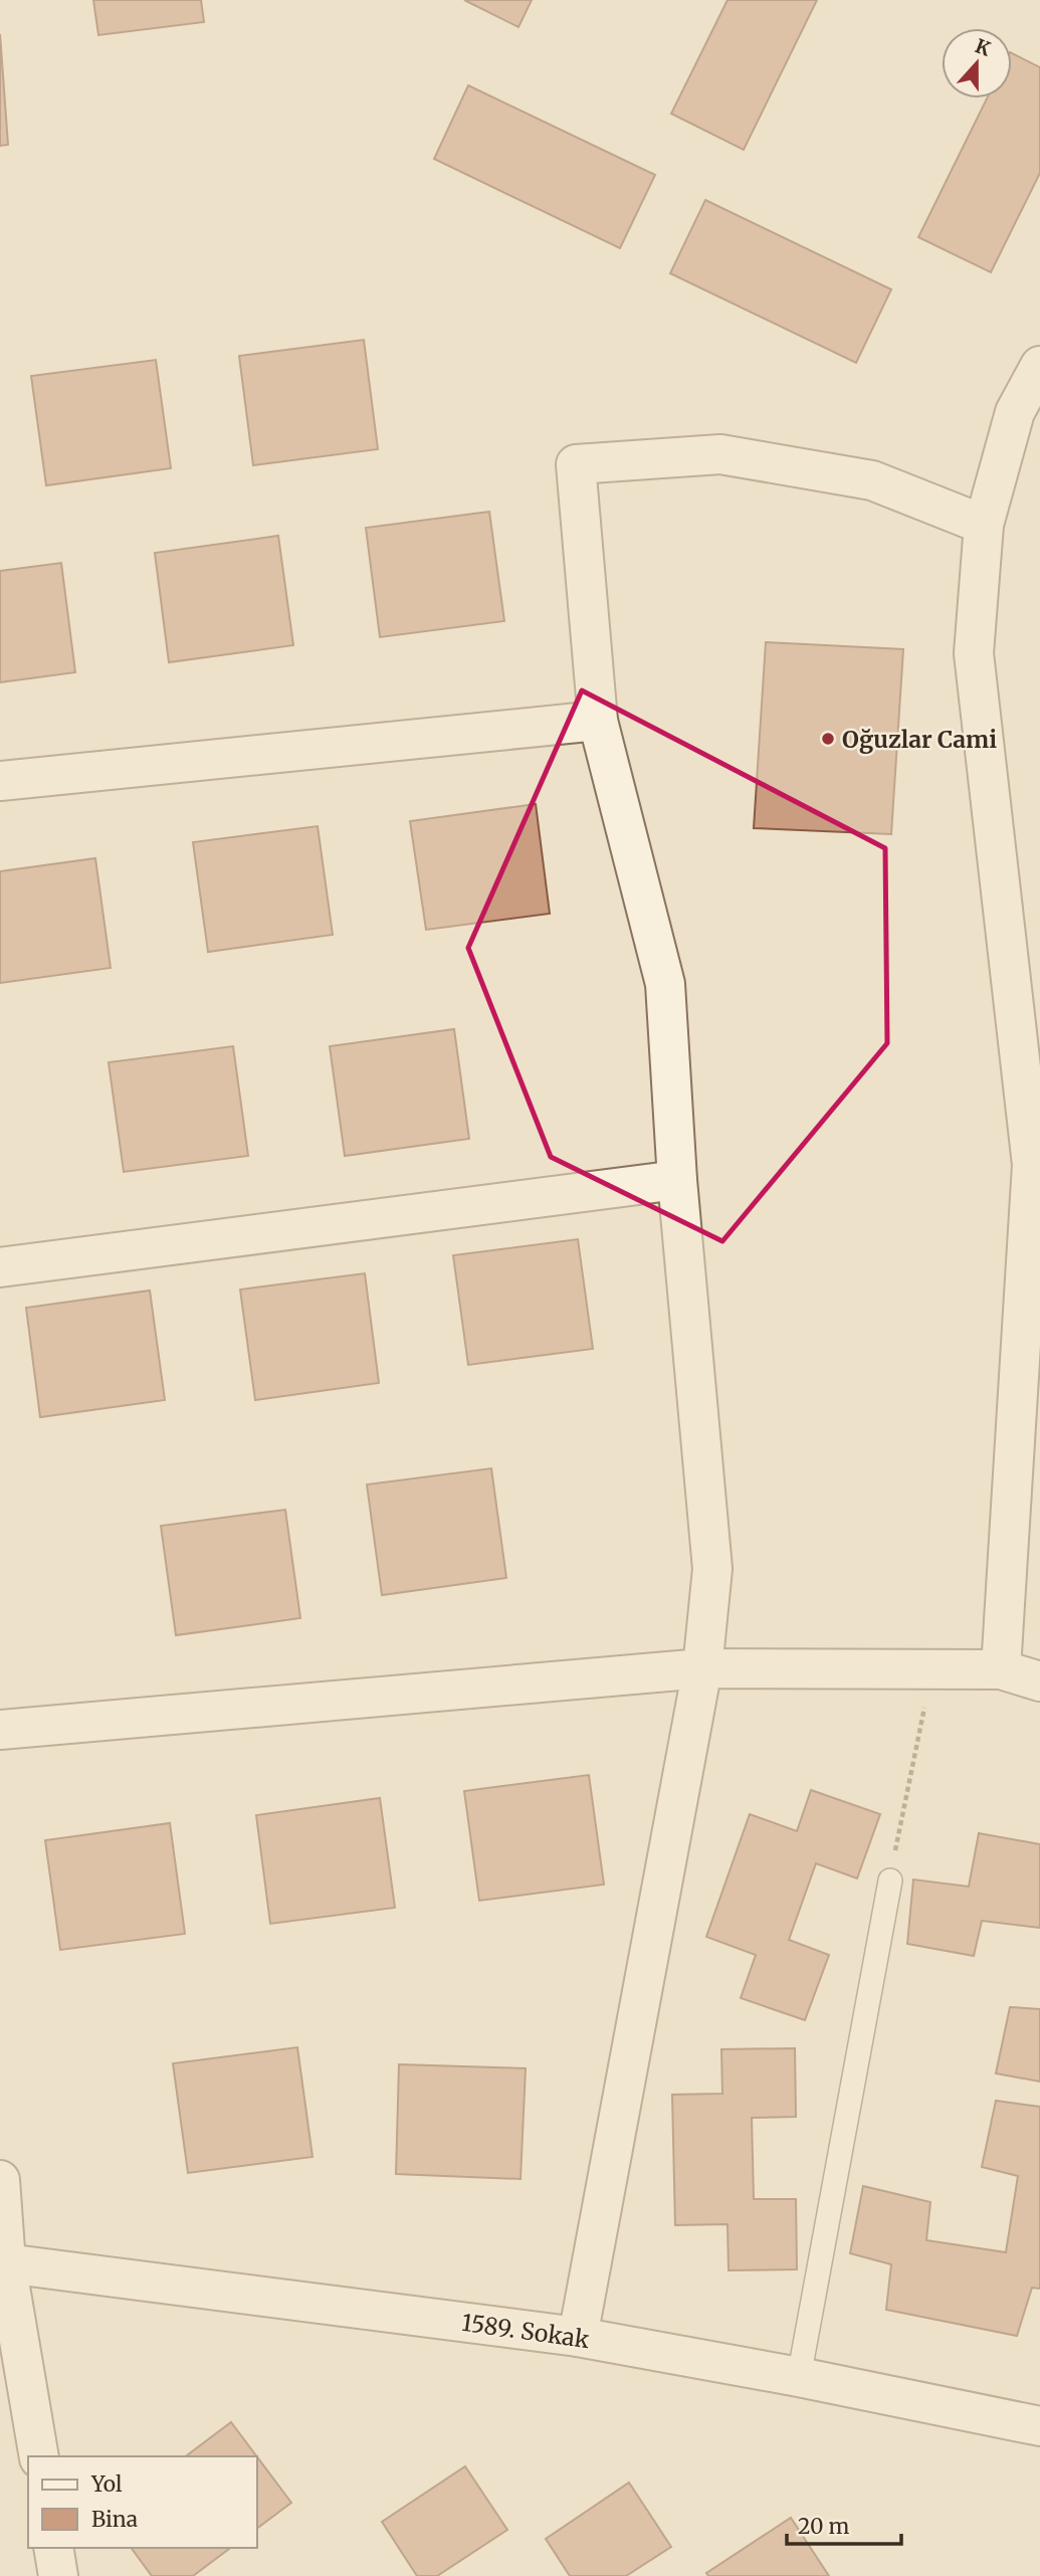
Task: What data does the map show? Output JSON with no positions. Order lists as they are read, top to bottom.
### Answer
{
  "streets": {
    "street": ["1589. Sokak"]
  },
  "places": ["Oğuzlar Cami"],
  "legend": ["Yol", "Bina"],
  "scale_bar": "20 m",
  "north": "top"
}
